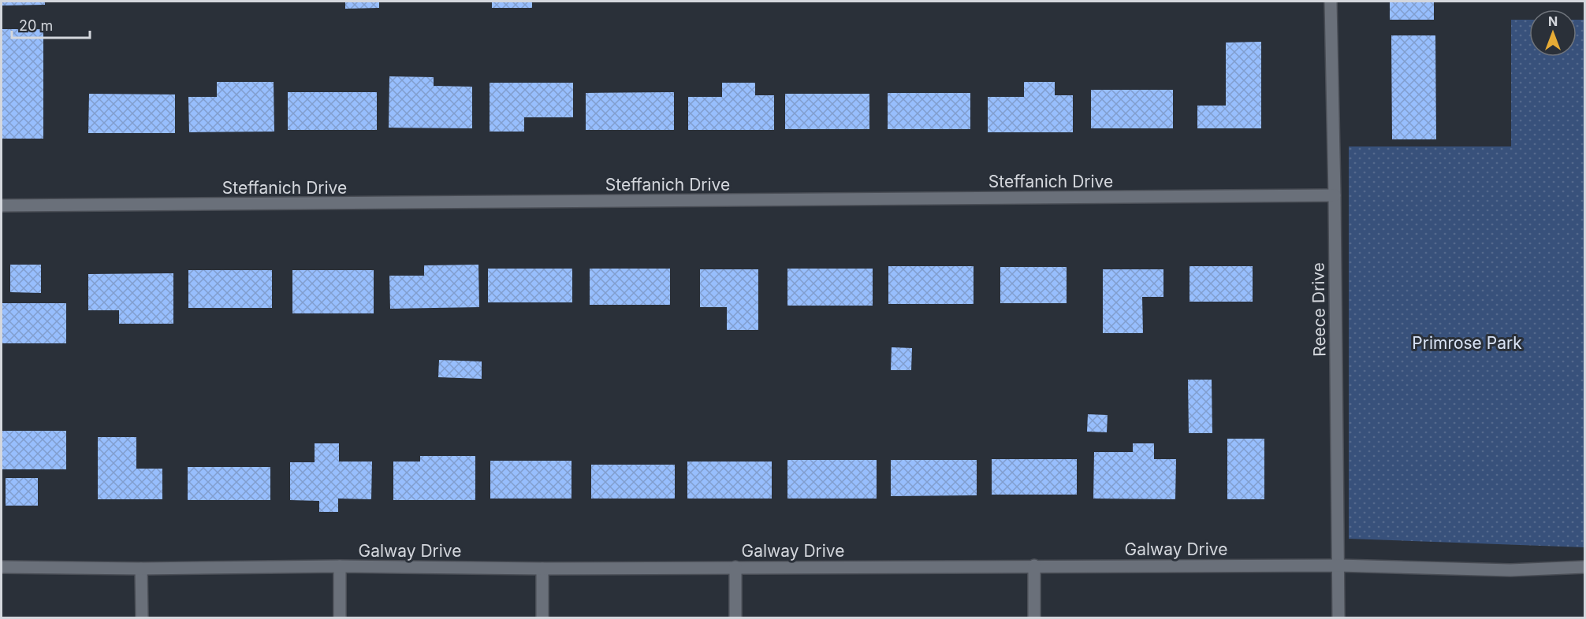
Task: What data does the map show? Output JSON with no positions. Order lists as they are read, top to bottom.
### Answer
{
  "streets": {
    "street": ["Steffanich Drive", "Reece Drive", "Galway Drive"]
  },
  "crossings": [
    ["Steffanich Drive", "Reece Drive"],
    ["Reece Drive", "Galway Drive"]
  ],
  "parks": ["Primrose Park"],
  "scale_bar": "20 m",
  "north": "top"
}
